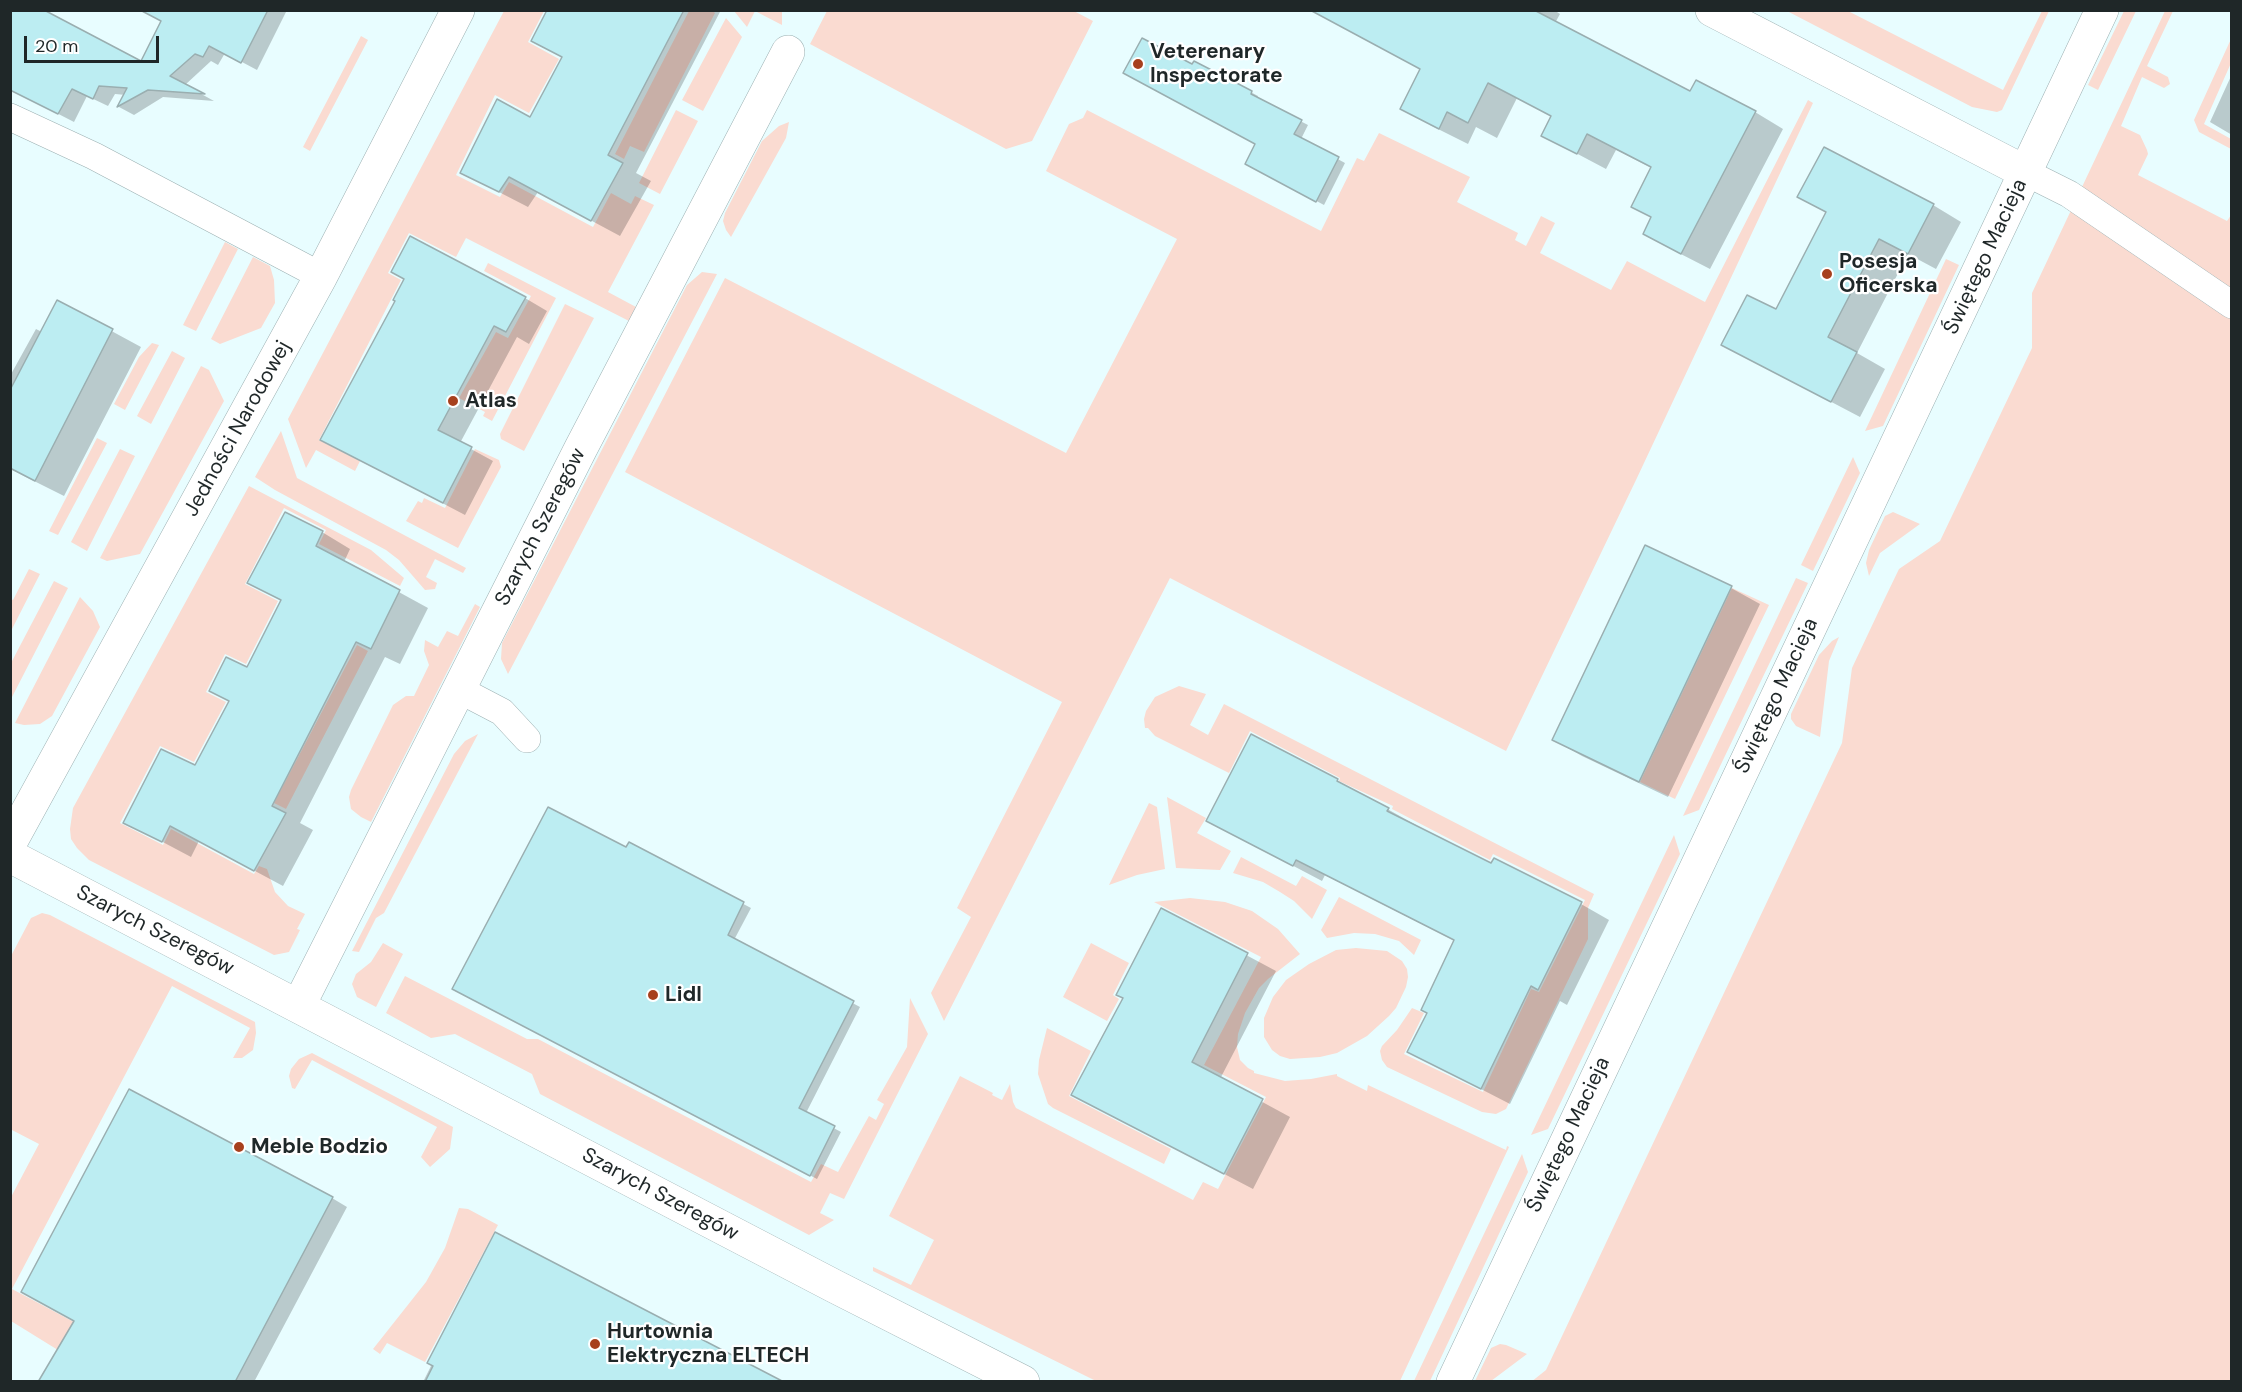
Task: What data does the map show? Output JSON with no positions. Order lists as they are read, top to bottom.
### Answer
{
  "streets": {
    "street": ["Świętego Macieja", "Jedności Narodowej", "Szarych Szeregów"]
  },
  "places": [
    "Veterenary Inspectorate",
    "Posesja Oficerska",
    "Atlas",
    "Lidl",
    "Meble Bodzio",
    "Hurtownia Elektryczna ELTECH"
  ],
  "scale_bar": "20 m"
}
